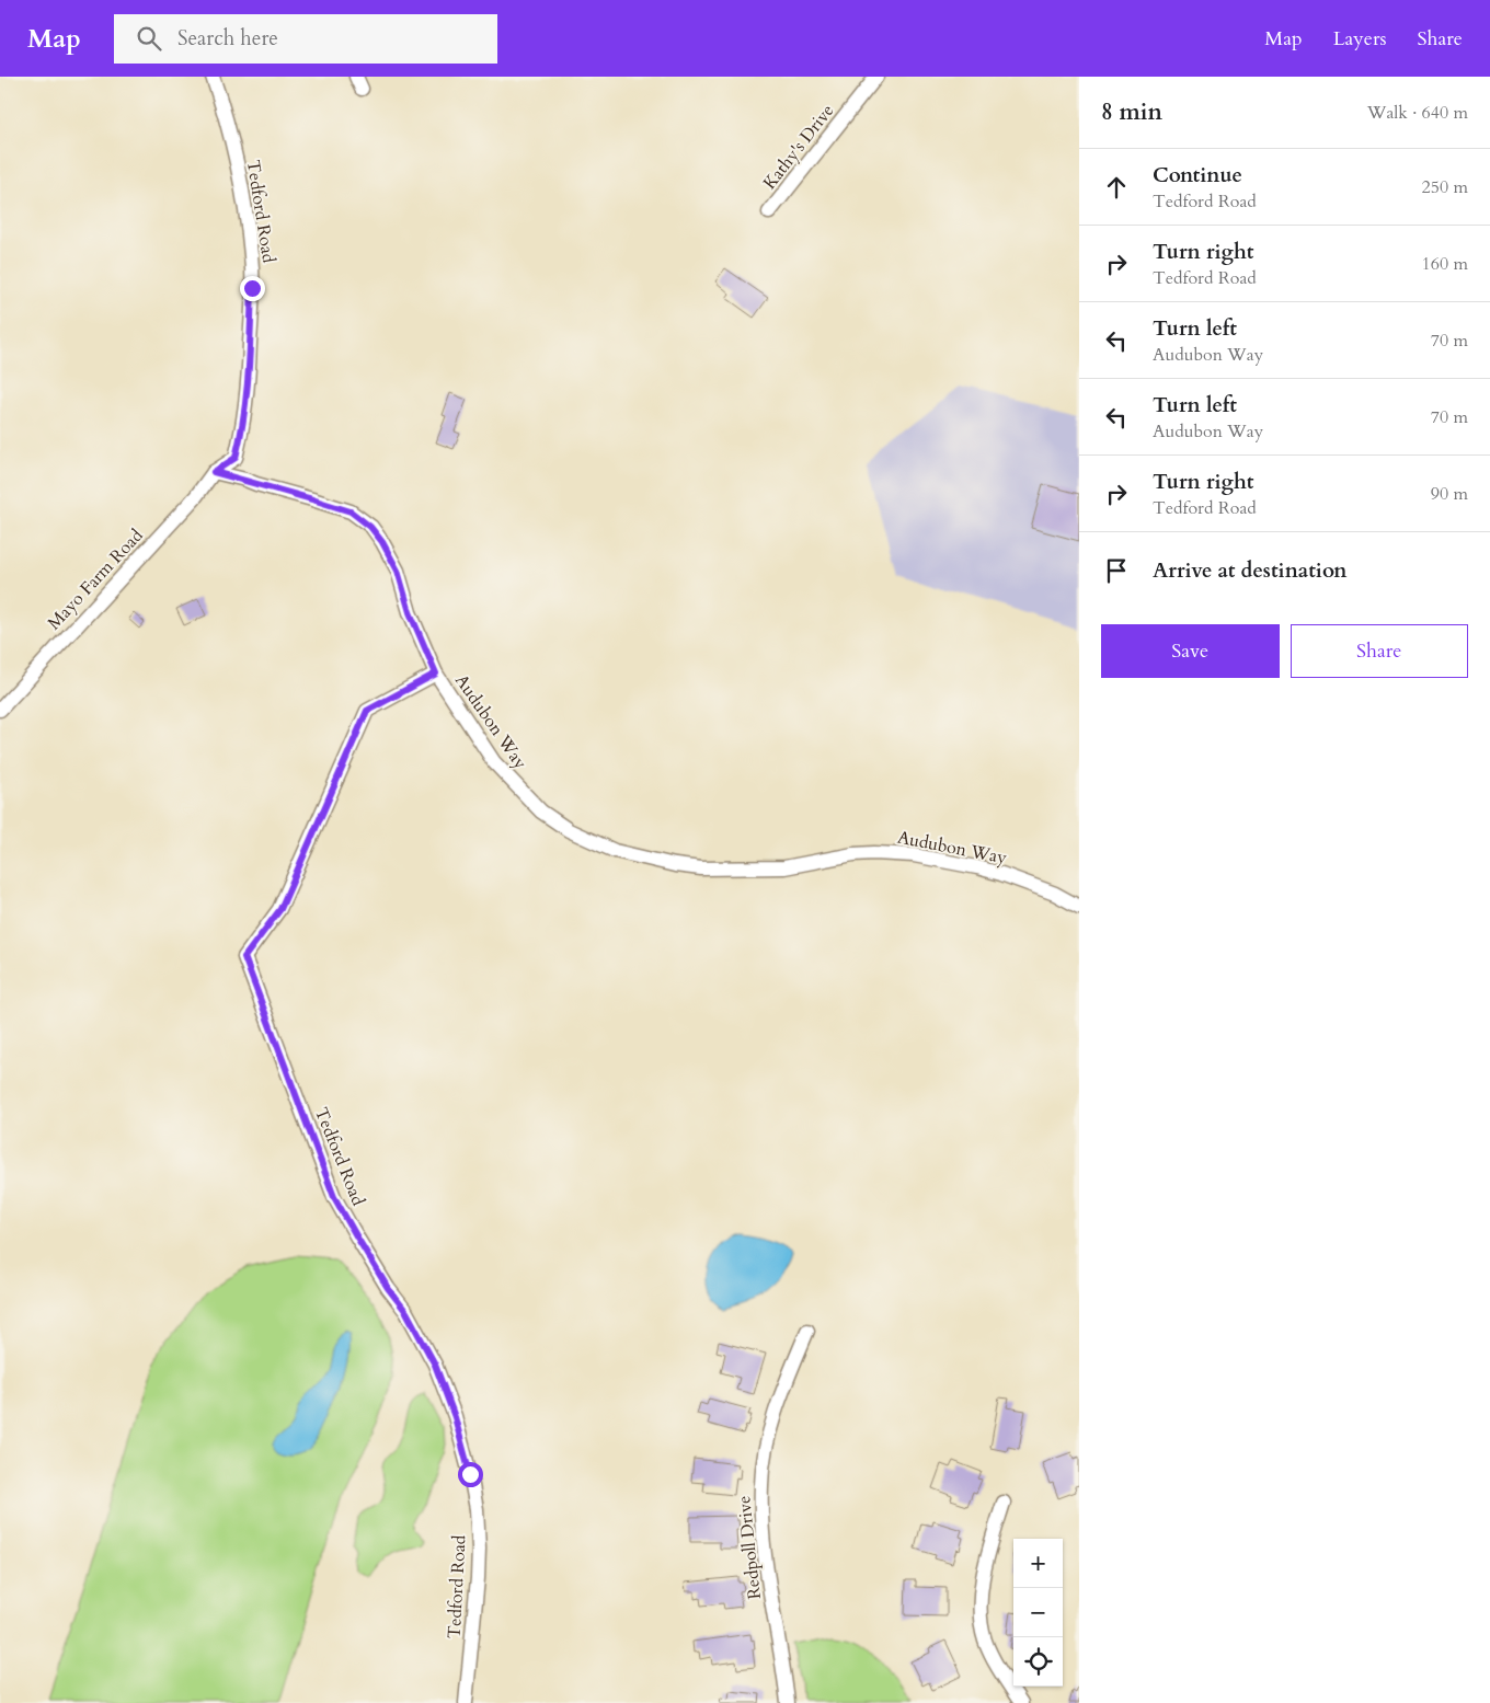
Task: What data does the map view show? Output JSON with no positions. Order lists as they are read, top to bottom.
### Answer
{
  "streets": {
    "street": [
      "Kathy's Drive",
      "Tedford Road",
      "Mayo Farm Road",
      "Audubon Way",
      "Redpoll Drive"
    ]
  },
  "crossings": [
    ["Tedford Road", "Mayo Farm Road"],
    ["Tedford Road", "Audubon Way"],
    ["Mayo Farm Road", "Audubon Way"]
  ],
  "page": {
    "header": "Map",
    "search": "Search here",
    "nav": ["Map", "Layers", "Share"],
    "heading": ["8 min", "Walk · 640 m"],
    "list": [
      ["Continue", "Tedford Road", "250 m"],
      ["Turn right", "Tedford Road", "160 m"],
      ["Turn left", "Audubon Way", "70 m"],
      ["Turn left", "Audubon Way", "70 m"],
      ["Turn right", "Tedford Road", "90 m"],
      "Arrive at destination"
    ],
    "buttons": ["Save", "Share"],
    "map_buttons": ["+", "−"]
  }
}
